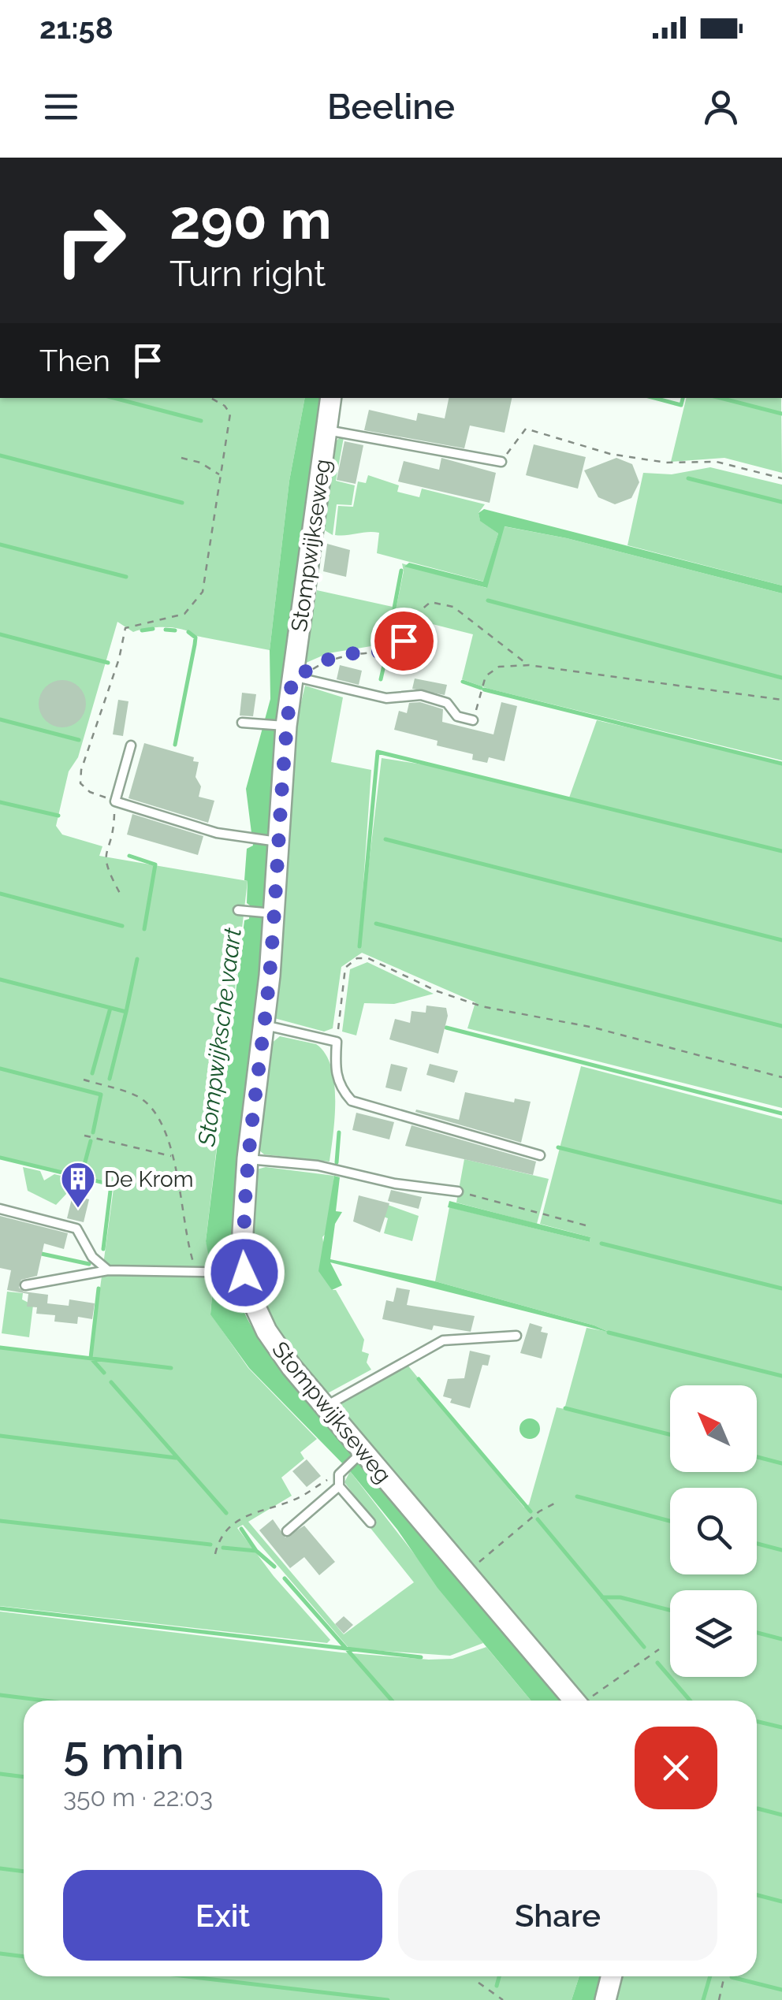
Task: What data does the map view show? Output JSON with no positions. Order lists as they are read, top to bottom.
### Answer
{
  "streets": {
    "street": ["Stompwijkseweg"]
  },
  "water": ["Stompwijksche vaart"],
  "places": {
    "building": ["De Krom"]
  },
  "north": "top left",
  "page": {
    "status": "21:58",
    "header": "Beeline",
    "turn": ["290 m", "Turn right"],
    "then": "Then",
    "heading": ["5 min", "350 m · 22:03"],
    "buttons": ["Exit", "Share"]
  }
}
